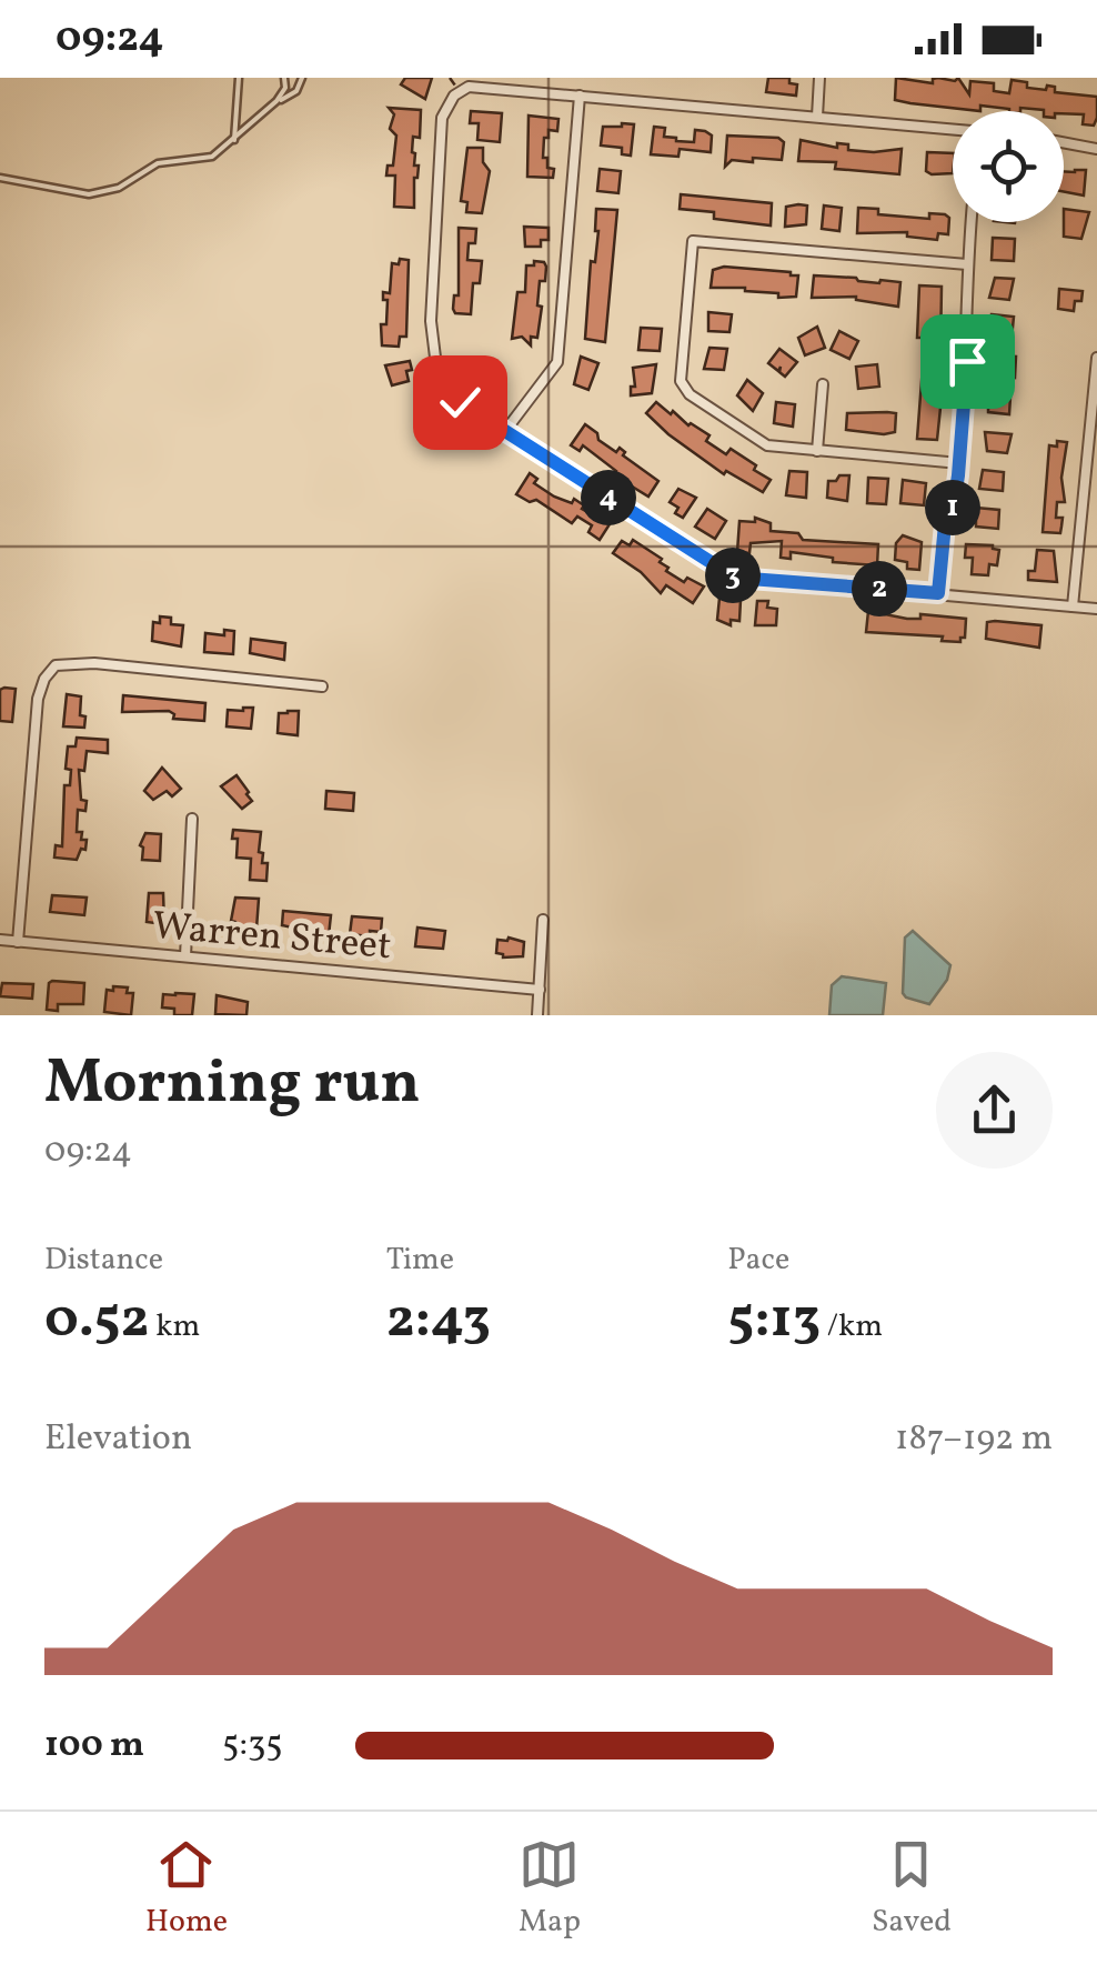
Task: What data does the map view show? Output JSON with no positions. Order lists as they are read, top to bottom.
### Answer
{
  "streets": {
    "street": ["Warren Street"]
  },
  "page": {
    "status": "09:24",
    "pins": [
      "4",
      "1",
      "3",
      "2"
    ],
    "heading": ["Morning run", "09:24"],
    "stats": [
      ["Distance", "0.52 km"],
      ["Time", "2:43"],
      ["Pace", "5:13 /km"]
    ],
    "chart": ["Elevation", "187–192 m"],
    "list": [
      {
        "name": "100 m",
        "note": "5:35"
      }
    ],
    "tabs": ["Home", "Map", "Saved"]
  }
}
